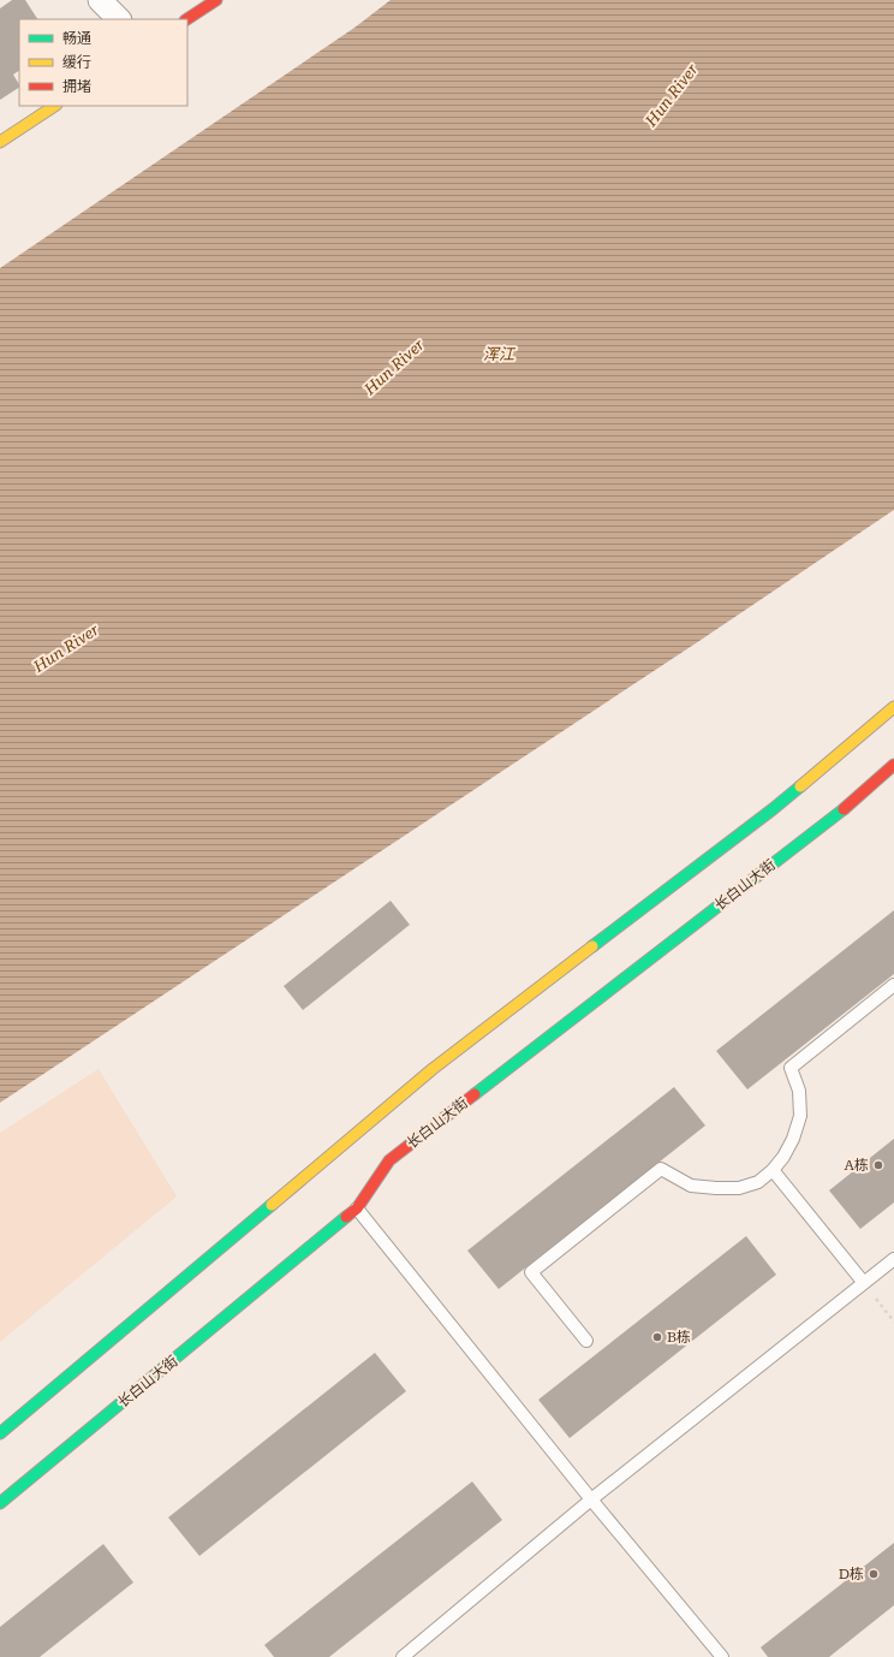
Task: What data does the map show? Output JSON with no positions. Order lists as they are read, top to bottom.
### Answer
{
  "streets": {
    "main road": ["长白山大街"]
  },
  "water": ["Hun River", "浑江"],
  "places": ["A栋", "B栋", "D栋"],
  "legend": ["畅通", "缓行", "拥堵"]
}
